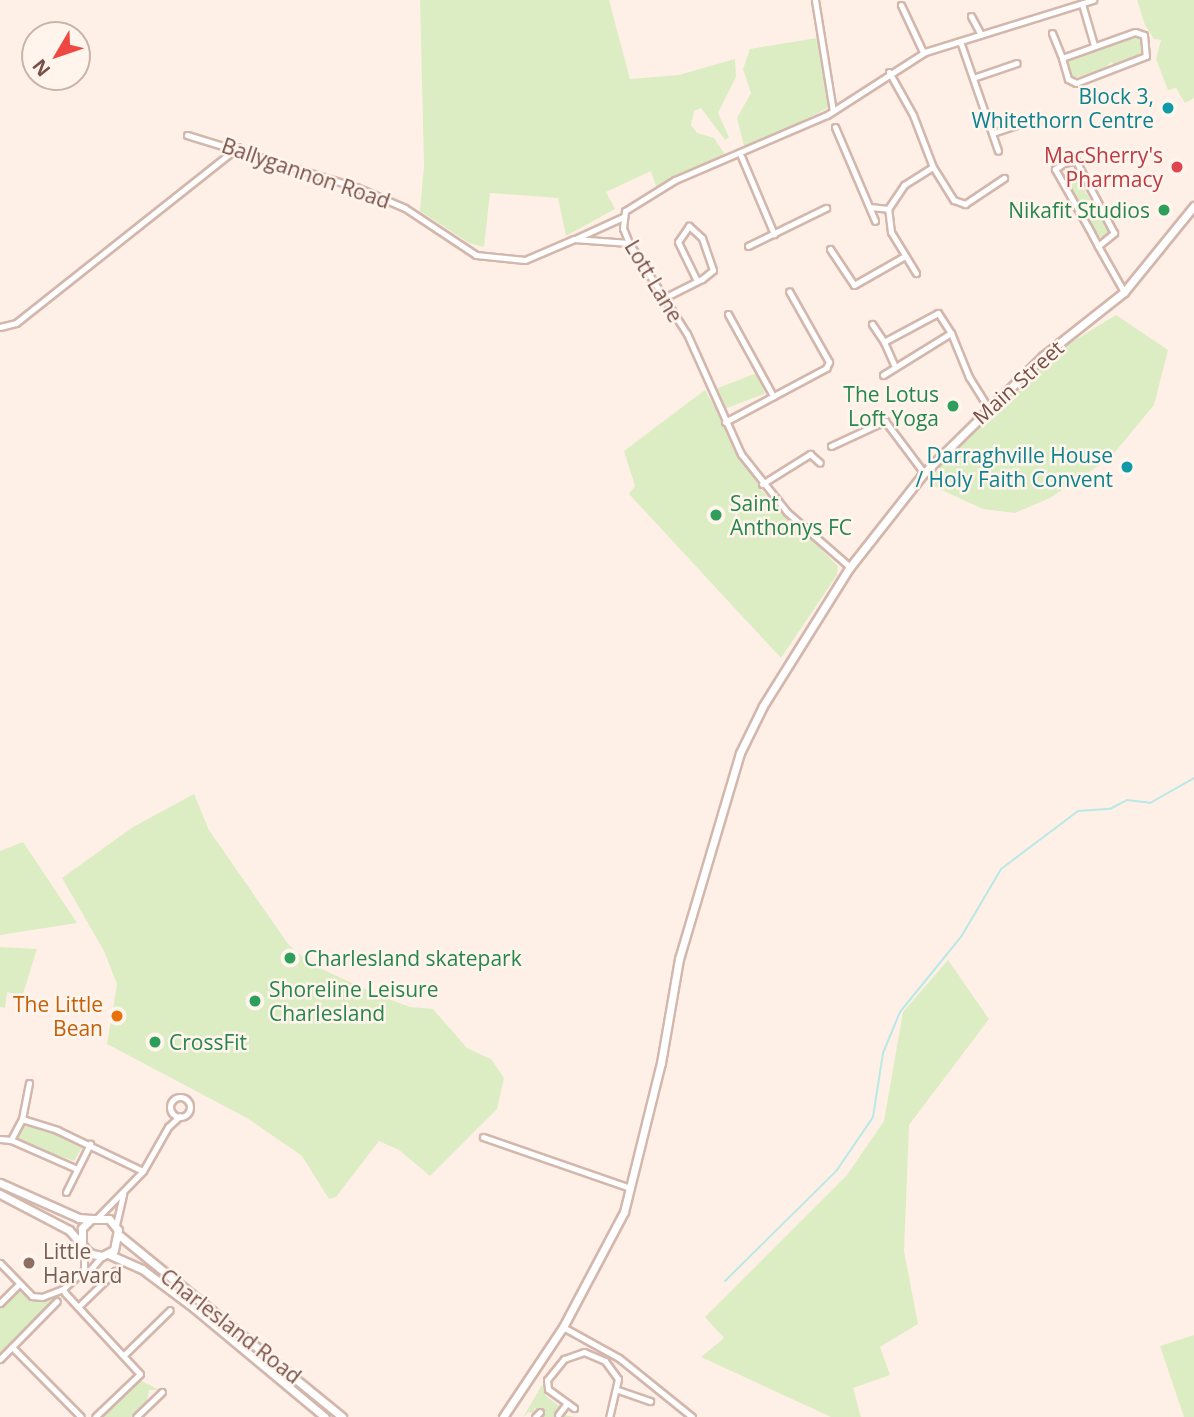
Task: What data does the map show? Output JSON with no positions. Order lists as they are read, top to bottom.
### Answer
{
  "streets": {
    "main road": ["Main Street", "Charlesland Road"],
    "street": ["Ballygannon Road", "Lott Lane"]
  },
  "crossings": [
    ["Ballygannon Road", "Lott Lane"],
    ["Lott Lane", "Main Street"]
  ],
  "places": [
    "Block 3, Whitethorn Centre",
    "MacSherry's Pharmacy",
    "Nikafit Studios",
    "The Lotus Loft Yoga",
    "Darraghville House / Holy Faith Convent",
    "Saint Anthonys FC",
    "Charlesland skatepark",
    "Shoreline Leisure Charlesland",
    "The Little Bean",
    "CrossFit",
    "Little Harvard"
  ],
  "north": "bottom left"
}
